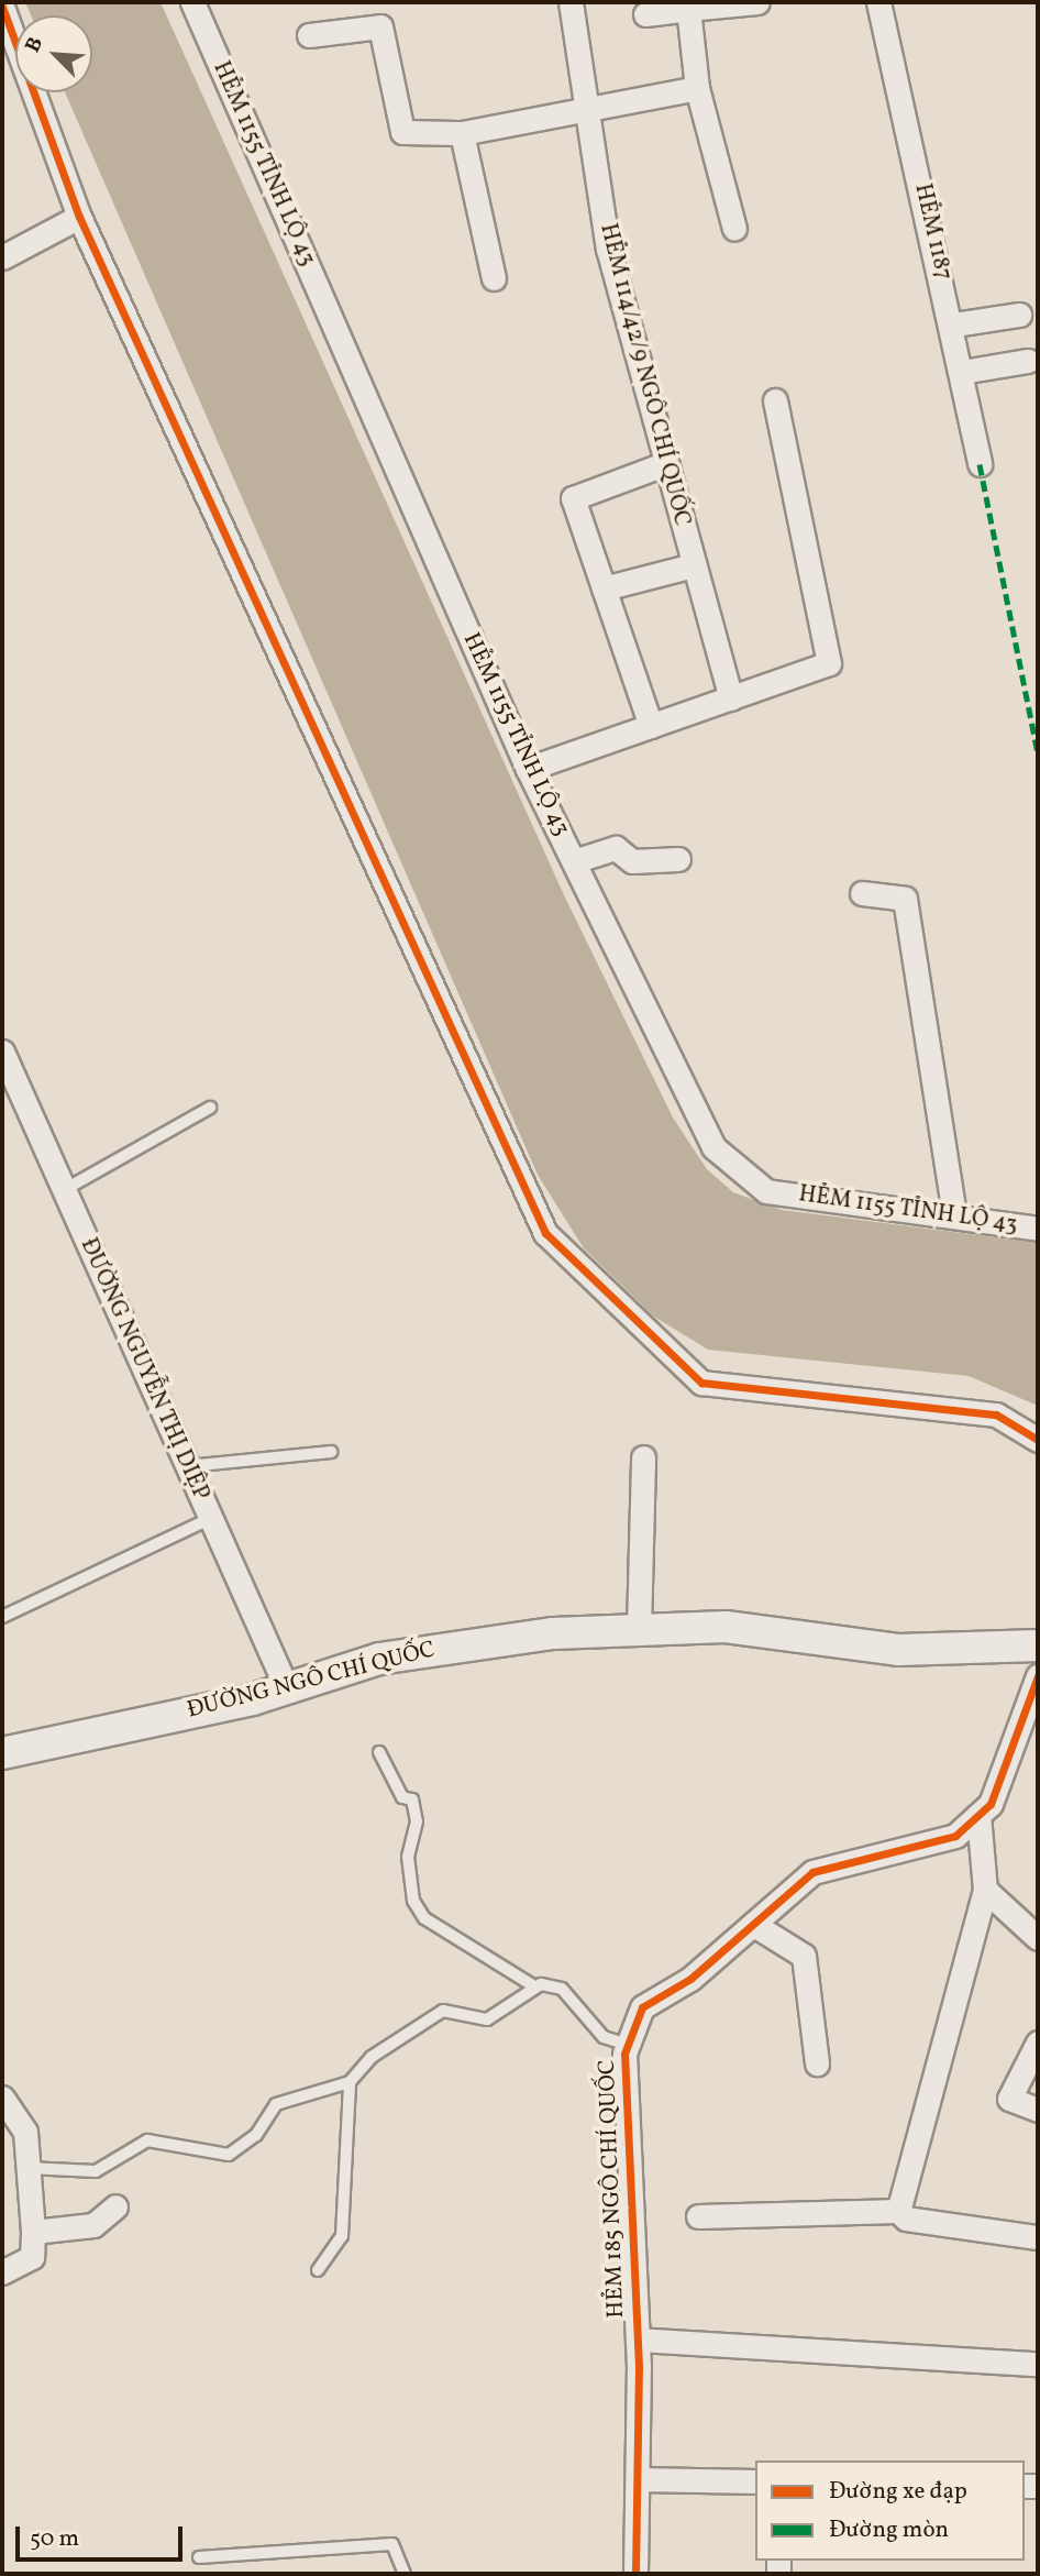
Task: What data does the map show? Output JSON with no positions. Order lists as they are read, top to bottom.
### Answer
{
  "streets": {
    "main road": ["ĐƯỜNG NGÔ CHÍ QUỐC"],
    "street": [
      "HẺM 1155 TỈNH LỘ 43",
      "HẺM 1187",
      "HẺM 114/42/9 NGÔ CHÍ QUỐC",
      "ĐƯỜNG NGUYỄN THỊ DIỆP",
      "HẺM 185 NGÔ CHÍ QUỐC"
    ]
  },
  "crossings": [
    ["ĐƯỜNG NGUYỄN THỊ DIỆP", "ĐƯỜNG NGÔ CHÍ QUỐC"]
  ],
  "legend": ["Đường xe đạp", "Đường mòn"],
  "scale_bar": "50 m",
  "north": "top left"
}
